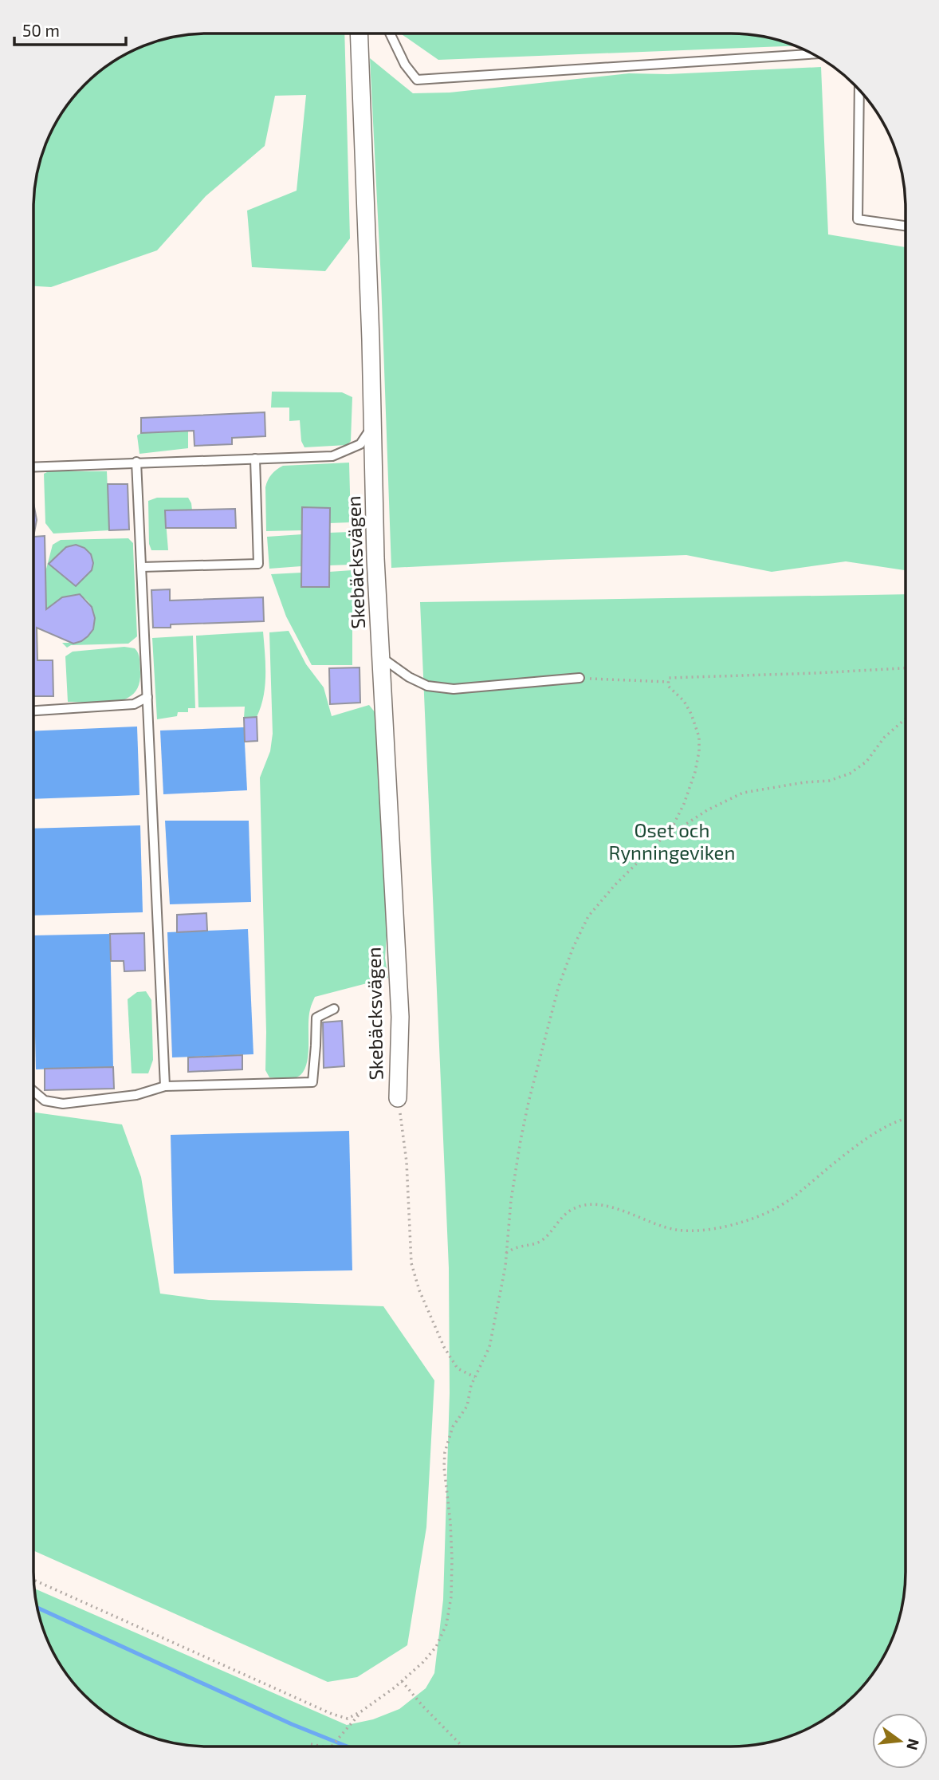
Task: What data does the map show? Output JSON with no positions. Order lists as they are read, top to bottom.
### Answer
{
  "streets": {
    "street": ["Skebäcksvägen"]
  },
  "parks": ["Oset och Rynningeviken"],
  "scale_bar": "50 m",
  "north": "right"
}
